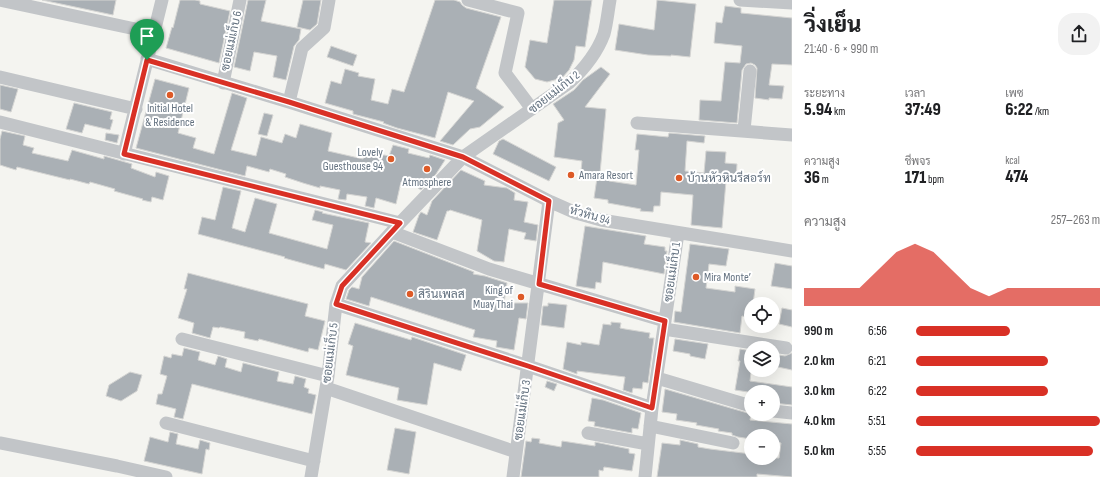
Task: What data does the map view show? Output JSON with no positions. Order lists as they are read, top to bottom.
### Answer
{
  "streets": {
    "street": [
      "ซอยแม่เก็บ 6",
      "ซอยแม่เก็บ 2",
      "หัวหิน 94",
      "ซอยแม่เก็บ 1",
      "ซอยแม่เก็บ 5",
      "ซอยแม่เก็บ 3"
    ]
  },
  "crossings": [
    ["ซอยแม่เก็บ 6", "หัวหิน 94"],
    ["ซอยแม่เก็บ 2", "หัวหิน 94"],
    ["ซอยแม่เก็บ 2", "ซอยแม่เก็บ 5"],
    ["หัวหิน 94", "ซอยแม่เก็บ 1"],
    ["หัวหิน 94", "ซอยแม่เก็บ 5"],
    ["หัวหิน 94", "ซอยแม่เก็บ 3"]
  ],
  "places": [
    "Initial Hotel & Residence",
    "Lovely Guesthouse 94",
    "Atmosphere",
    "Amara Resort",
    "บ้านหัวหินรีสอร์ท",
    "Mira Monte’",
    "สิรินเพลส",
    "King of Muay Thai"
  ],
  "page": {
    "heading": ["วิ่งเย็น", "21:40 · 6 × 990 m"],
    "stats": [
      ["ระยะทาง", "5.94 km"],
      ["เวลา", "37:49"],
      ["เพซ", "6:22 /km"],
      ["ความสูง", "36 m"],
      ["ชีพจร", "171 bpm"],
      ["kcal", "474"]
    ],
    "chart": ["ความสูง", "257–263 m"],
    "map_buttons": ["+", "−"],
    "list": [
      {
        "name": "990 m",
        "note": "6:56"
      },
      {
        "name": "2.0 km",
        "note": "6:21"
      },
      {
        "name": "3.0 km",
        "note": "6:22"
      },
      {
        "name": "4.0 km",
        "note": "5:51"
      },
      {
        "name": "5.0 km",
        "note": "5:55"
      }
    ]
  }
}
